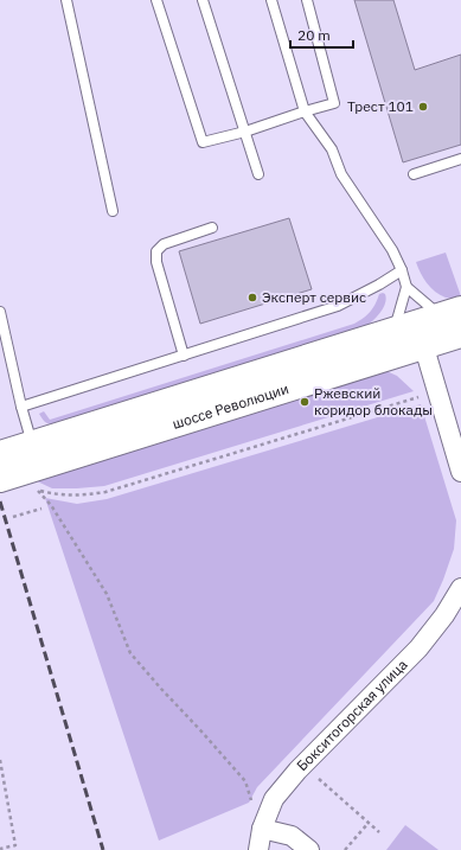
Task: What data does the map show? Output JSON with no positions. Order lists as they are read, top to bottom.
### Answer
{
  "streets": {
    "main road": ["шоссе Революции"],
    "street": ["Бокситогорская улица"]
  },
  "places": ["Трест 101", "Эксперт сервис", "Ржевский коридор блокады"],
  "scale_bar": "20 m"
}
